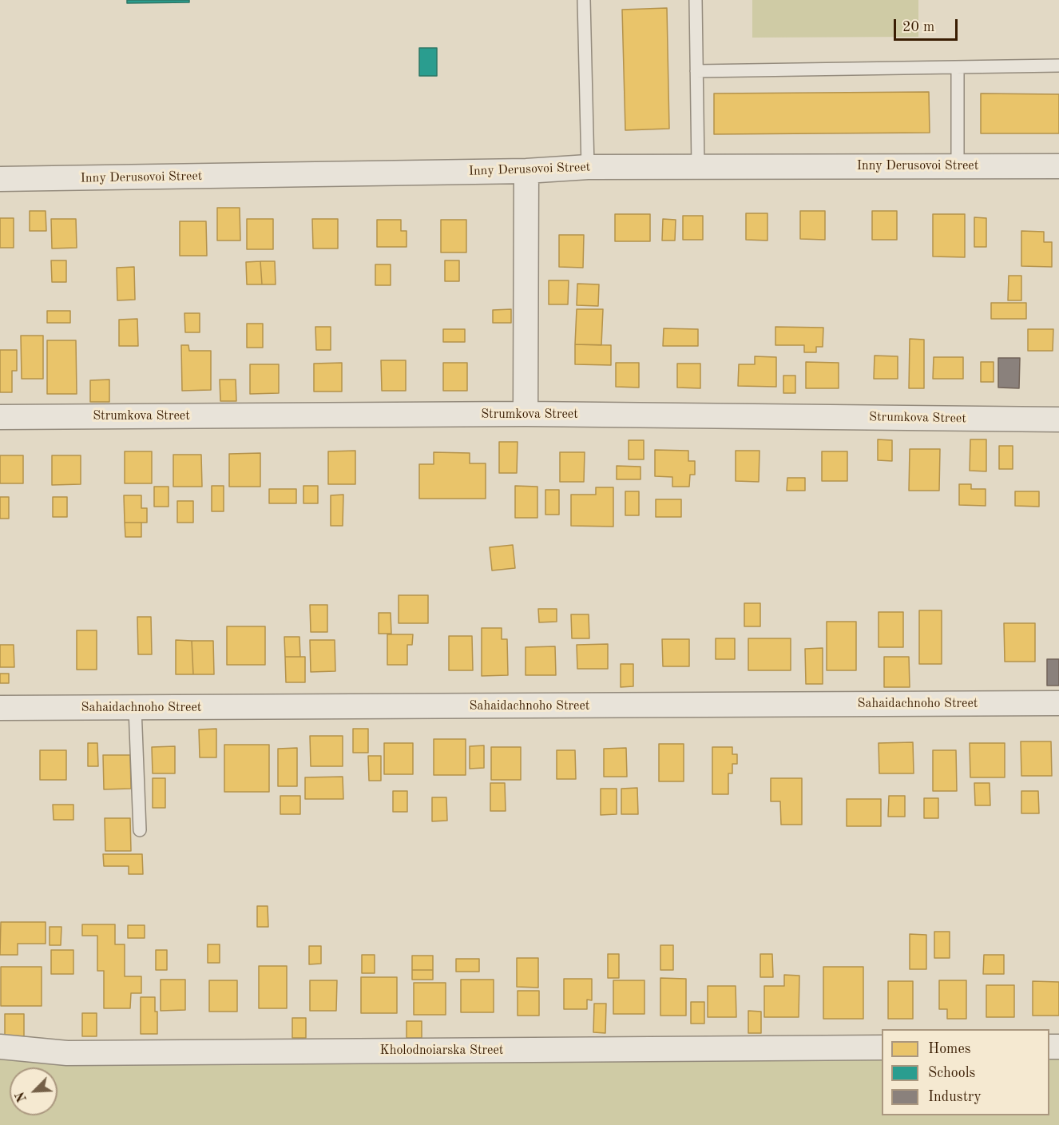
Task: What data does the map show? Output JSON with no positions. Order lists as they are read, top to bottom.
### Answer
{
  "streets": {
    "street": [
      "Inny Derusovoi Street",
      "Strumkova Street",
      "Sahaidachnoho Street",
      "Kholodnoiarska Street"
    ]
  },
  "legend": ["Homes", "Schools", "Industry"],
  "scale_bar": "20 m",
  "north": "bottom left"
}
